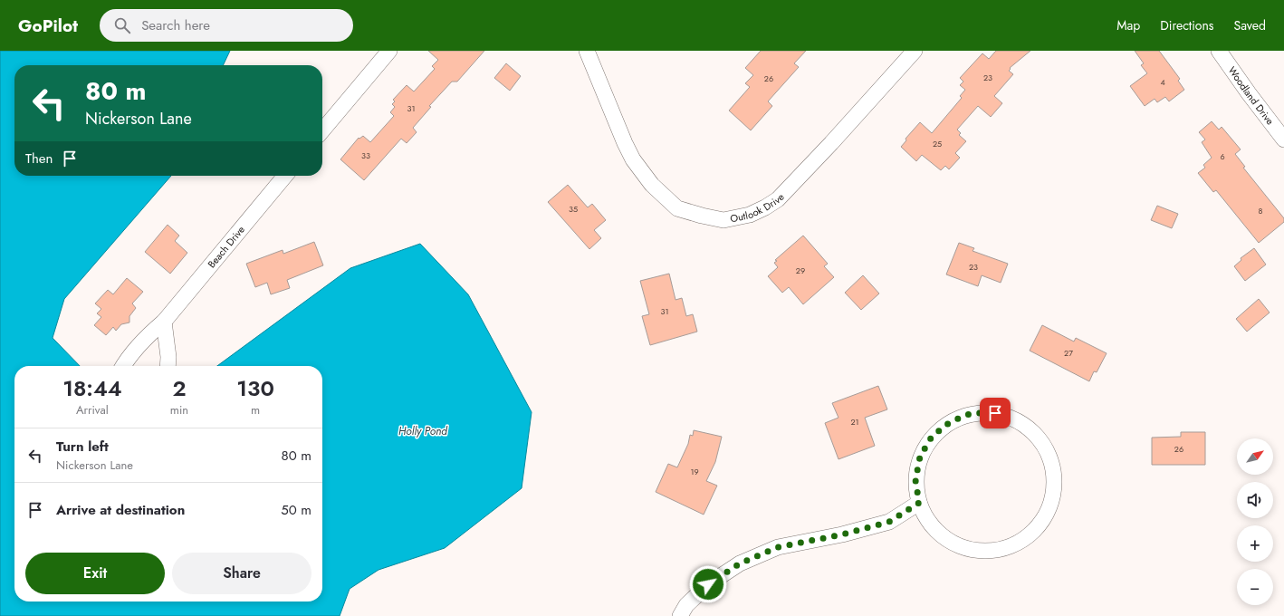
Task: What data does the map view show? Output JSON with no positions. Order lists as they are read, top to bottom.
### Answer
{
  "streets": {
    "street": ["Woodland Drive", "Outlook Drive", "Beach Drive"]
  },
  "water": ["Holly Pond"],
  "house_numbers": [
    "23",
    "26",
    "4",
    "31",
    "25",
    "33",
    "6",
    "35",
    "8",
    "23",
    "29",
    "31",
    "27",
    "21",
    "26",
    "19"
  ],
  "north": "top right",
  "page": {
    "header": "GoPilot",
    "search": "Search here",
    "nav": ["Map", "Directions", "Saved"],
    "turn": ["80 m", "Nickerson Lane"],
    "then": "Then",
    "eta": [
      "18:44",
      "Arrival",
      "2",
      "min",
      "130",
      "m"
    ],
    "list": [
      {
        "name": "Turn left",
        "note": "Nickerson Lane",
        "value": "80 m"
      },
      {
        "name": "Arrive at destination",
        "value": "50 m"
      }
    ],
    "map_buttons": ["+", "−"],
    "buttons": ["Exit", "Share"]
  }
}
